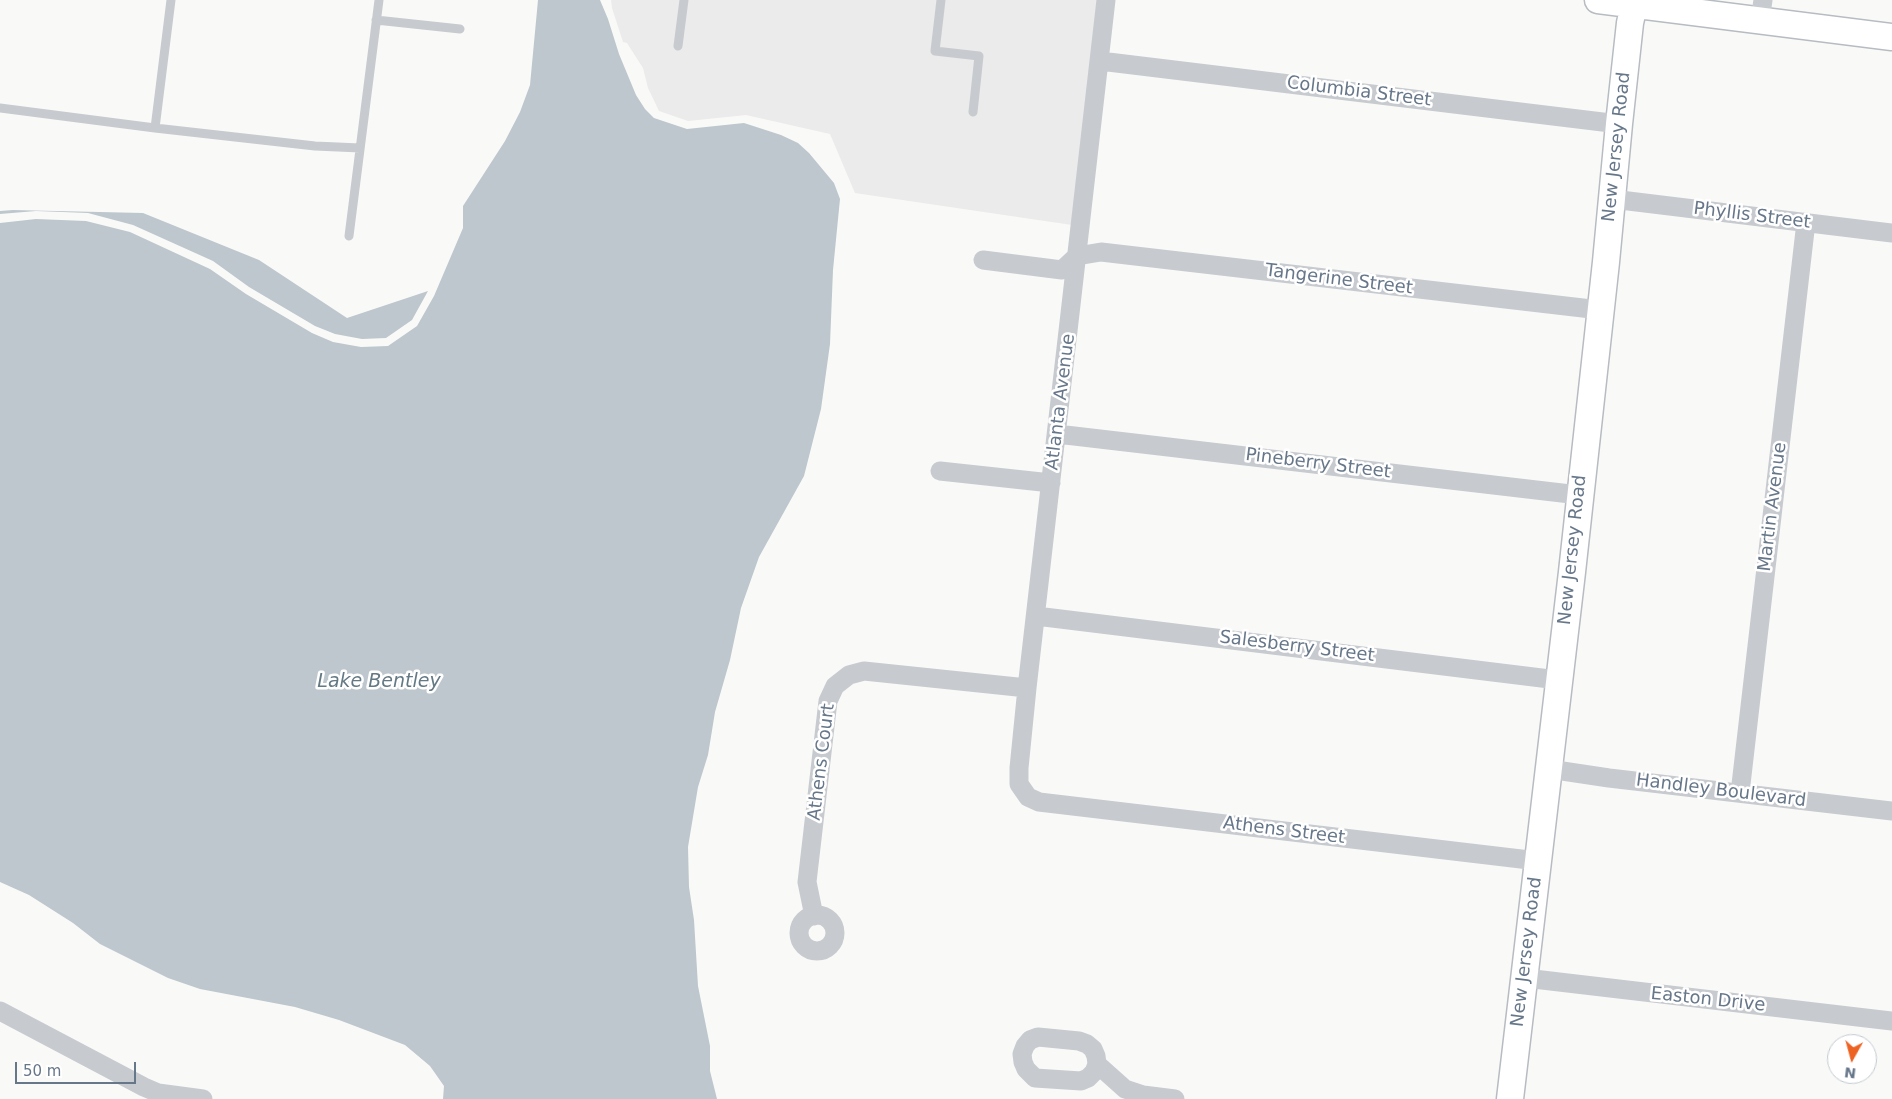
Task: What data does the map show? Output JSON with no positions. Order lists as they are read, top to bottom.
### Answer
{
  "streets": {
    "street": [
      "Columbia Street",
      "New Jersey Road",
      "Phyllis Street",
      "Tangerine Street",
      "Atlanta Avenue",
      "Pineberry Street",
      "Martin Avenue",
      "Salesberry Street",
      "Athens Court",
      "Handley Boulevard",
      "Athens Street",
      "Easton Drive"
    ]
  },
  "crossings": [
    ["Columbia Street", "New Jersey Road"],
    ["Columbia Street", "Atlanta Avenue"],
    ["New Jersey Road", "Phyllis Street"],
    ["New Jersey Road", "Tangerine Street"],
    ["New Jersey Road", "Pineberry Street"],
    ["New Jersey Road", "Salesberry Street"],
    ["New Jersey Road", "Handley Boulevard"],
    ["New Jersey Road", "Athens Street"],
    ["New Jersey Road", "Easton Drive"],
    ["Phyllis Street", "Martin Avenue"],
    ["Tangerine Street", "Atlanta Avenue"],
    ["Atlanta Avenue", "Pineberry Street"],
    ["Atlanta Avenue", "Salesberry Street"],
    ["Atlanta Avenue", "Athens Court"],
    ["Atlanta Avenue", "Athens Street"],
    ["Martin Avenue", "Handley Boulevard"]
  ],
  "water": ["Lake Bentley"],
  "scale_bar": "50 m",
  "north": "bottom"
}
